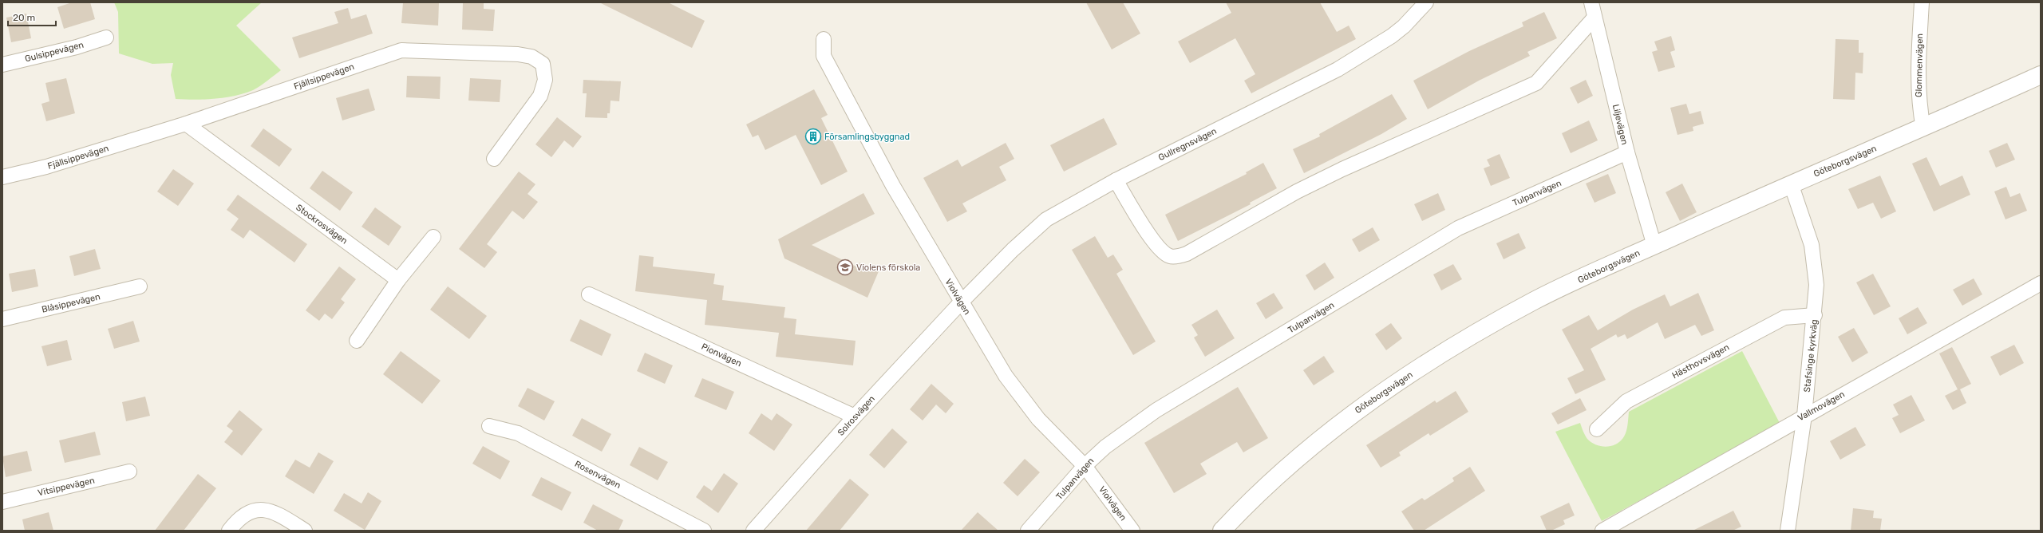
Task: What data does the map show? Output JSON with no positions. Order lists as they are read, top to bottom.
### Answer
{
  "streets": {
    "street": [
      "Gulsippevägen",
      "Glommenvägen",
      "Fjällsippevägen",
      "Liljevägen",
      "Gullregnsvägen",
      "Göteborgsvägen",
      "Tulpanvägen",
      "Stockrosvägen",
      "Violvägen",
      "Blåsippevägen",
      "Pionvägen",
      "Stafsinge kyrkväg",
      "Hästhovsvägen",
      "Vallmovägen",
      "Solrosvägen",
      "Rosenvägen",
      "Vitsippevägen"
    ]
  },
  "crossings": [
    ["Glommenvägen", "Göteborgsvägen"],
    ["Fjällsippevägen", "Stockrosvägen"],
    ["Liljevägen", "Göteborgsvägen"],
    ["Liljevägen", "Tulpanvägen"],
    ["Gullregnsvägen", "Violvägen"],
    ["Gullregnsvägen", "Solrosvägen"],
    ["Göteborgsvägen", "Stafsinge kyrkväg"],
    ["Tulpanvägen", "Violvägen"],
    ["Violvägen", "Solrosvägen"],
    ["Pionvägen", "Solrosvägen"],
    ["Stafsinge kyrkväg", "Hästhovsvägen"],
    ["Stafsinge kyrkväg", "Vallmovägen"]
  ],
  "places": {
    "building": ["Församlingsbyggnad"],
    "school or university": ["Violens förskola"]
  },
  "scale_bar": "20 m"
}
